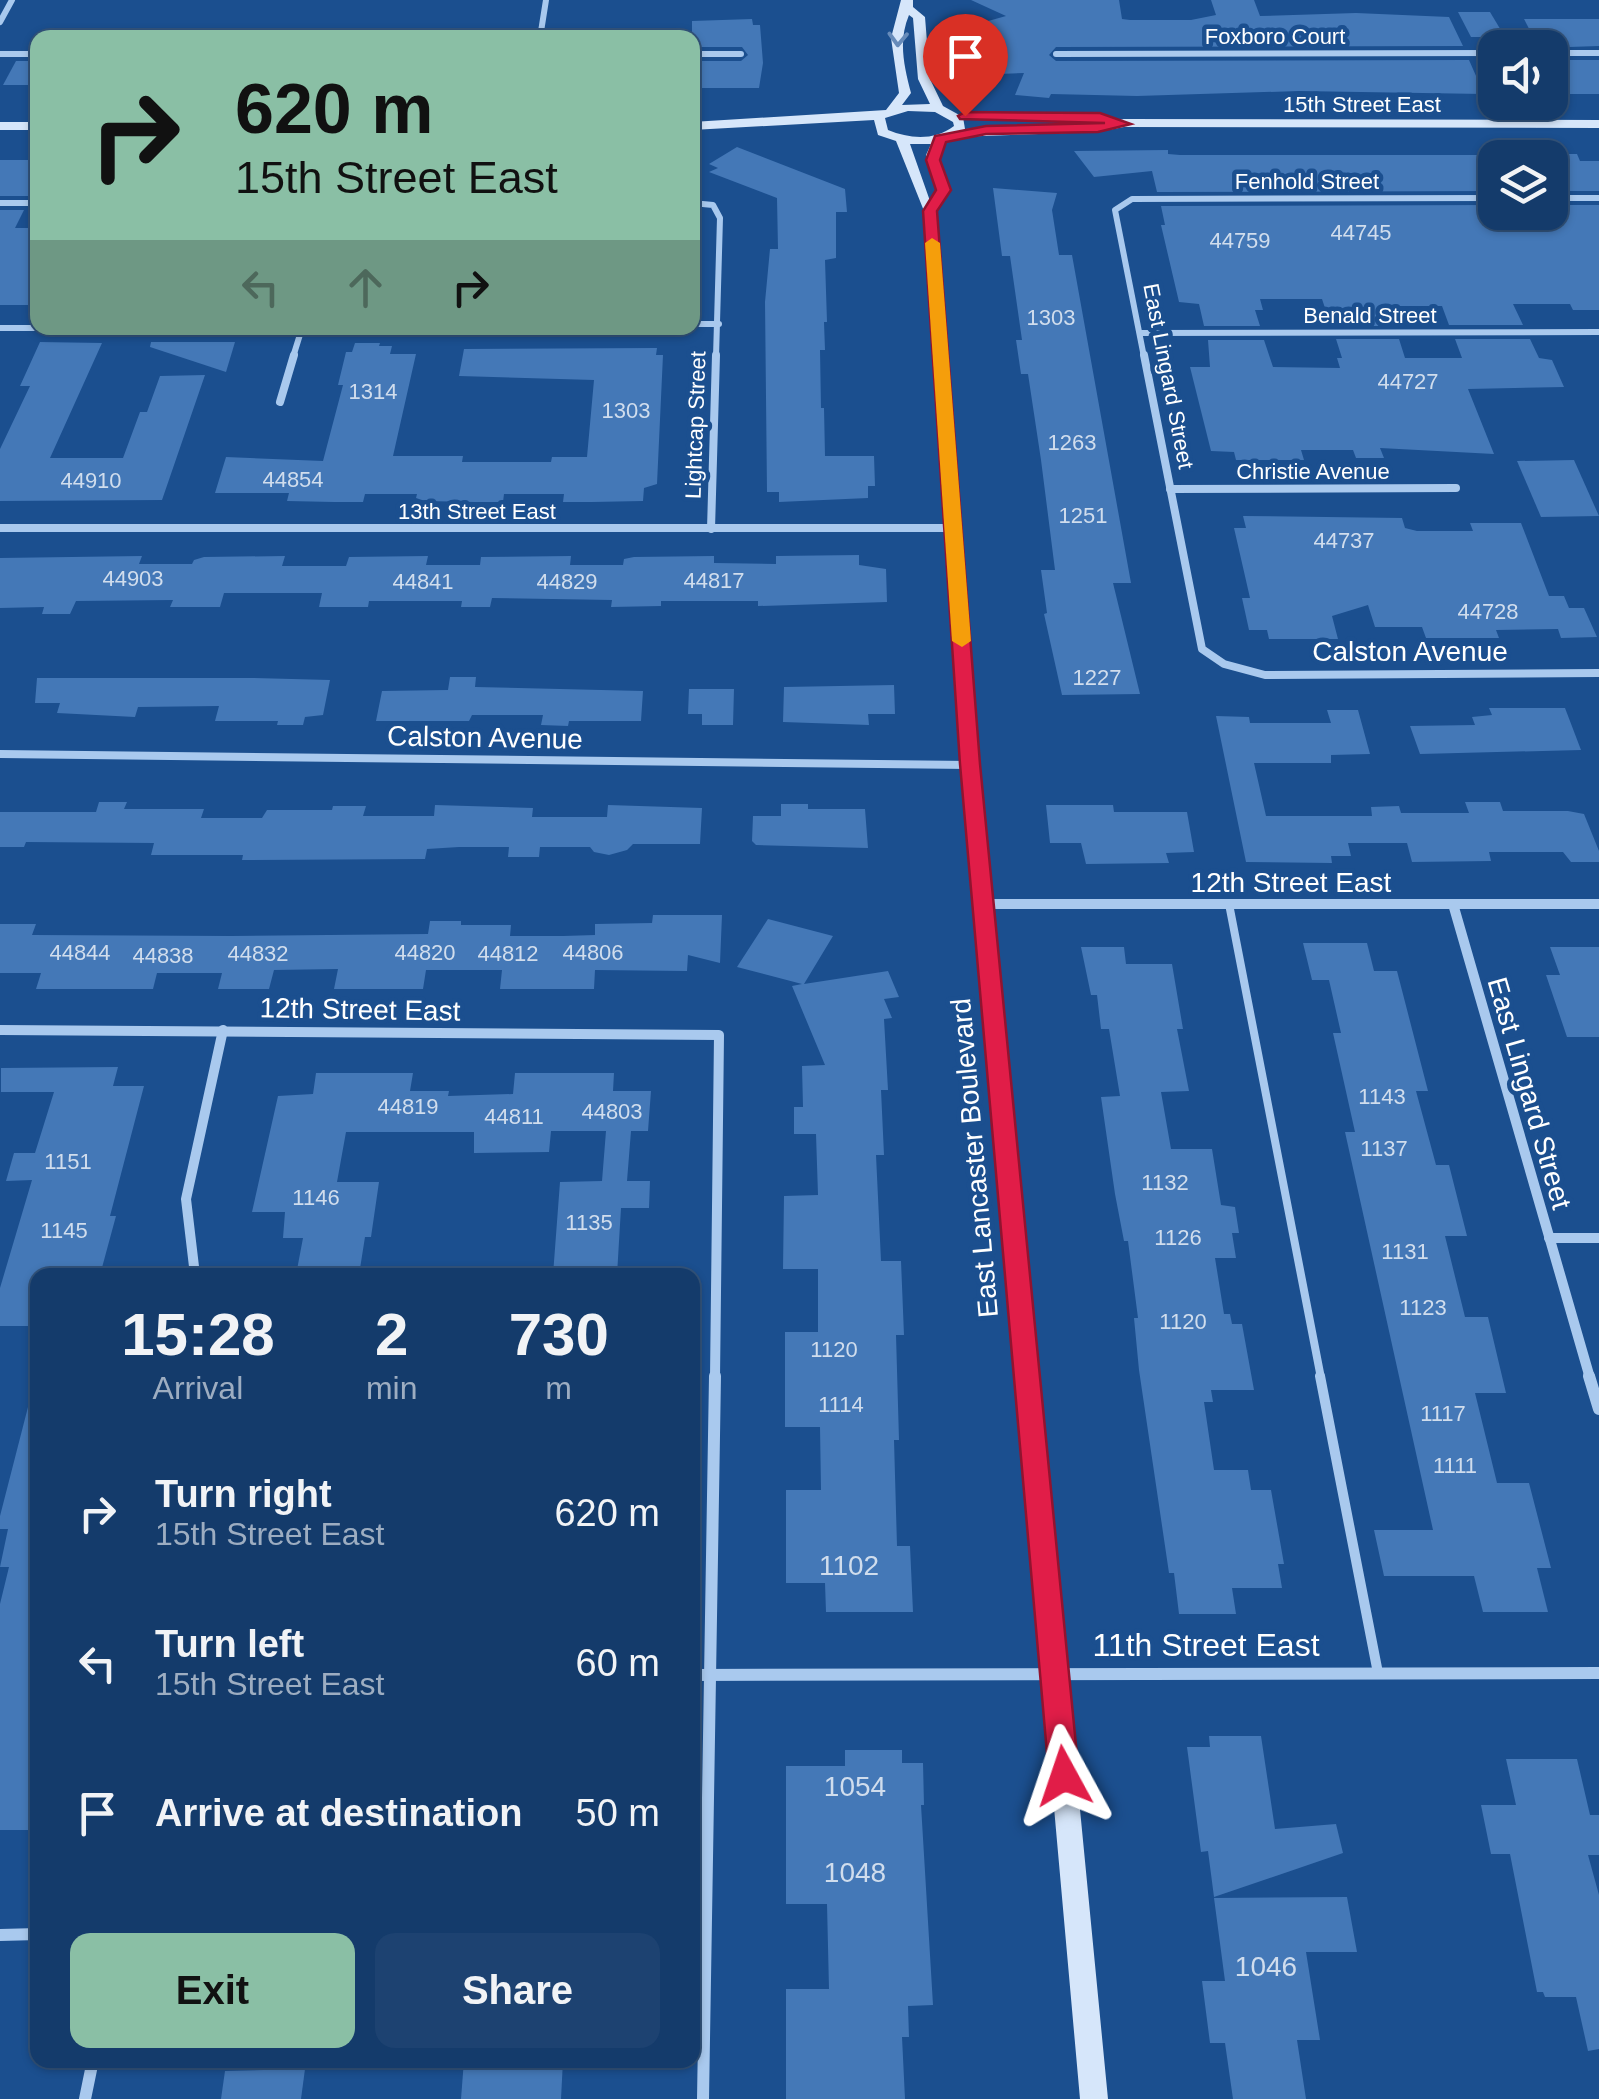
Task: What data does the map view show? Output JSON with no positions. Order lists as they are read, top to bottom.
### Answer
{
  "streets": {
    "main road": ["15th Street East", "East Lancaster Boulevard"],
    "street": [
      "Foxboro Court",
      "Fenhold Street",
      "Benald Street",
      "East Lingard Street",
      "Lightcap Street",
      "Christie Avenue",
      "13th Street East",
      "Calston Avenue",
      "12th Street East",
      "11th Street East"
    ]
  },
  "crossings": [
    ["15th Street East", "East Lancaster Boulevard"],
    ["Fenhold Street", "East Lingard Street"],
    ["Benald Street", "East Lingard Street"],
    ["East Lingard Street", "Christie Avenue"],
    ["East Lingard Street", "Calston Avenue"],
    ["East Lingard Street", "12th Street East"],
    ["Lightcap Street", "13th Street East"],
    ["13th Street East", "East Lancaster Boulevard"],
    ["Calston Avenue", "East Lancaster Boulevard"],
    ["12th Street East", "East Lancaster Boulevard"],
    ["12th Street East", "11th Street East"],
    ["East Lancaster Boulevard", "11th Street East"]
  ],
  "house_numbers": [
    "44745",
    "44759",
    "1303",
    "44727",
    "1314",
    "1303",
    "1263",
    "44854",
    "44910",
    "1251",
    "44737",
    "44903",
    "44817",
    "44841",
    "44829",
    "44728",
    "1227",
    "44844",
    "44820",
    "44806",
    "44832",
    "44812",
    "44838",
    "1143",
    "44819",
    "44803",
    "44811",
    "1137",
    "1151",
    "1132",
    "1146",
    "1135",
    "1145",
    "1126",
    "1131",
    "1123",
    "1120",
    "1120",
    "1114",
    "1117",
    "1111",
    "1102",
    "1054",
    "1048",
    "1046"
  ],
  "page": {
    "turn": ["620 m", "15th Street East"],
    "eta": [
      "15:28",
      "Arrival",
      "2",
      "min",
      "730",
      "m"
    ],
    "list": [
      {
        "name": "Turn right",
        "note": "15th Street East",
        "value": "620 m"
      },
      {
        "name": "Turn left",
        "note": "15th Street East",
        "value": "60 m"
      },
      {
        "name": "Arrive at destination",
        "value": "50 m"
      }
    ],
    "buttons": ["Exit", "Share"]
  }
}
